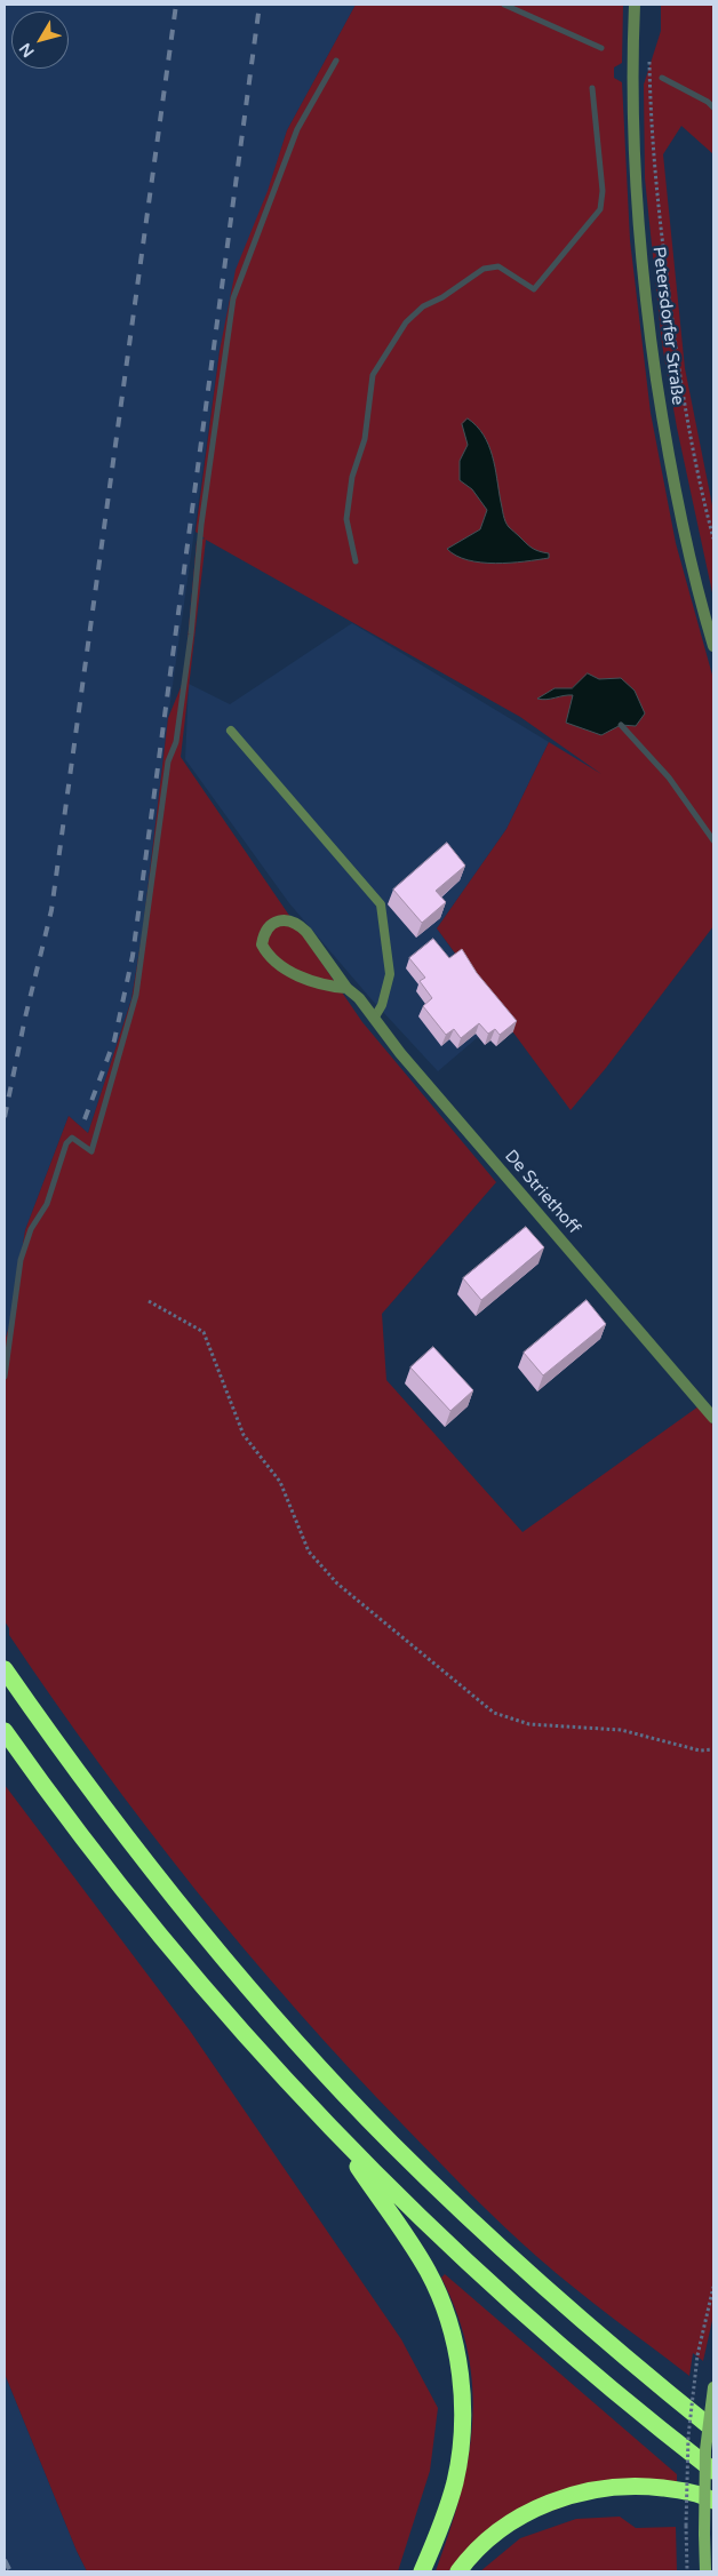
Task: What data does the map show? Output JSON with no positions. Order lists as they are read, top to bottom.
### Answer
{
  "streets": {
    "street": ["Petersdorfer Straße", "De Striethoff"]
  },
  "north": "bottom left"
}
